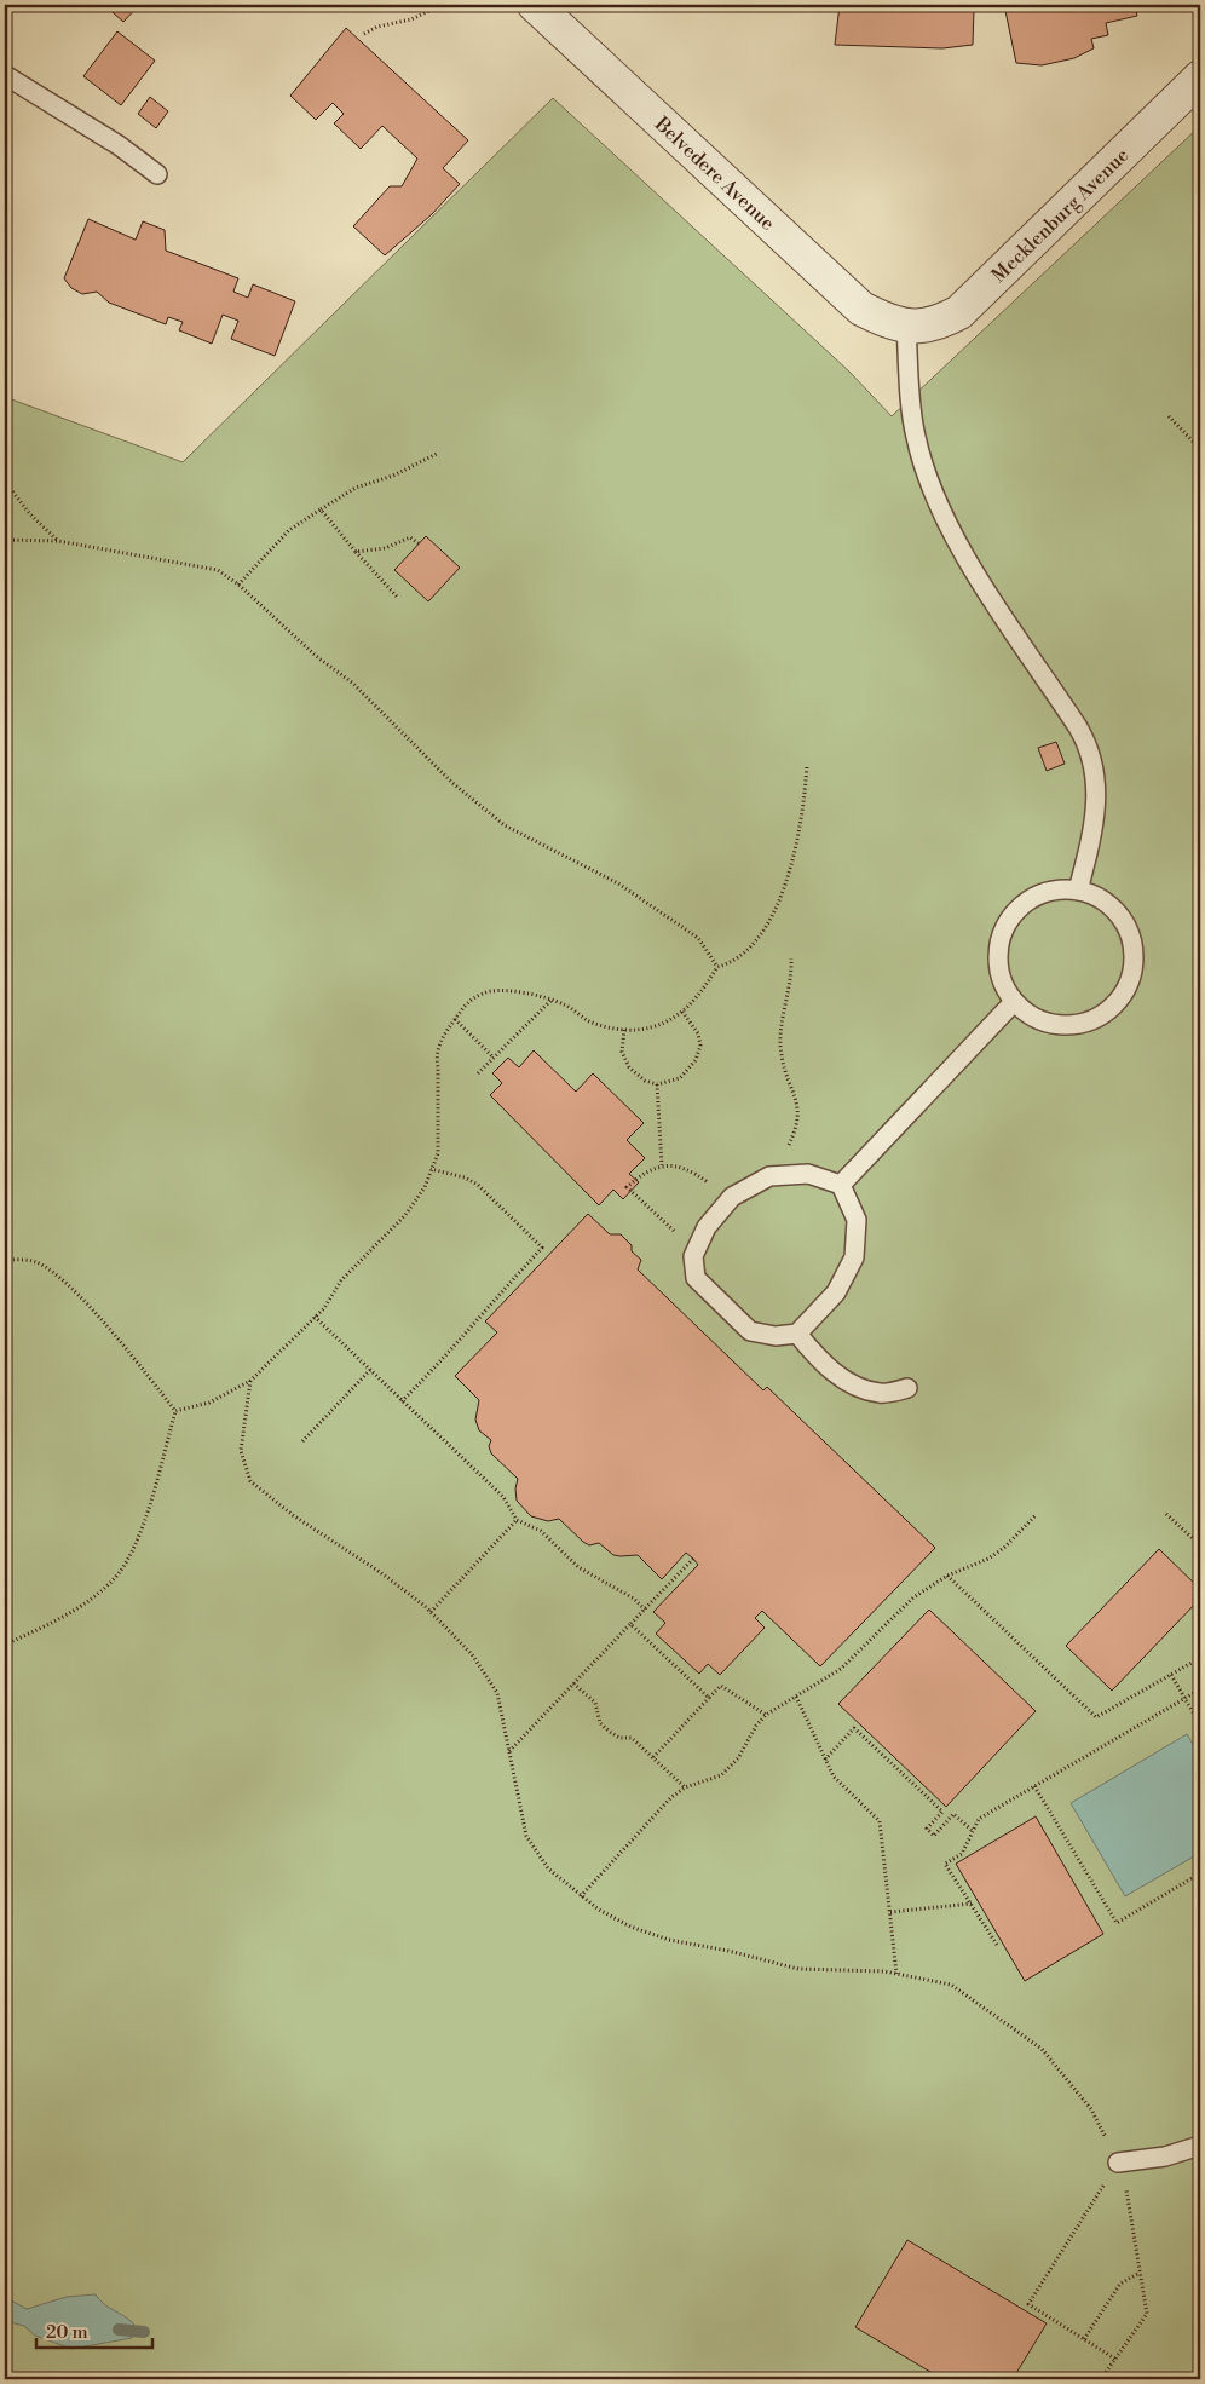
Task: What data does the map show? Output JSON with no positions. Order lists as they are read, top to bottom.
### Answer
{
  "streets": {
    "street": ["Belvedere Avenue", "Mecklenburg Avenue"]
  },
  "crossings": [
    ["Belvedere Avenue", "Mecklenburg Avenue"]
  ],
  "scale_bar": "20 m"
}
